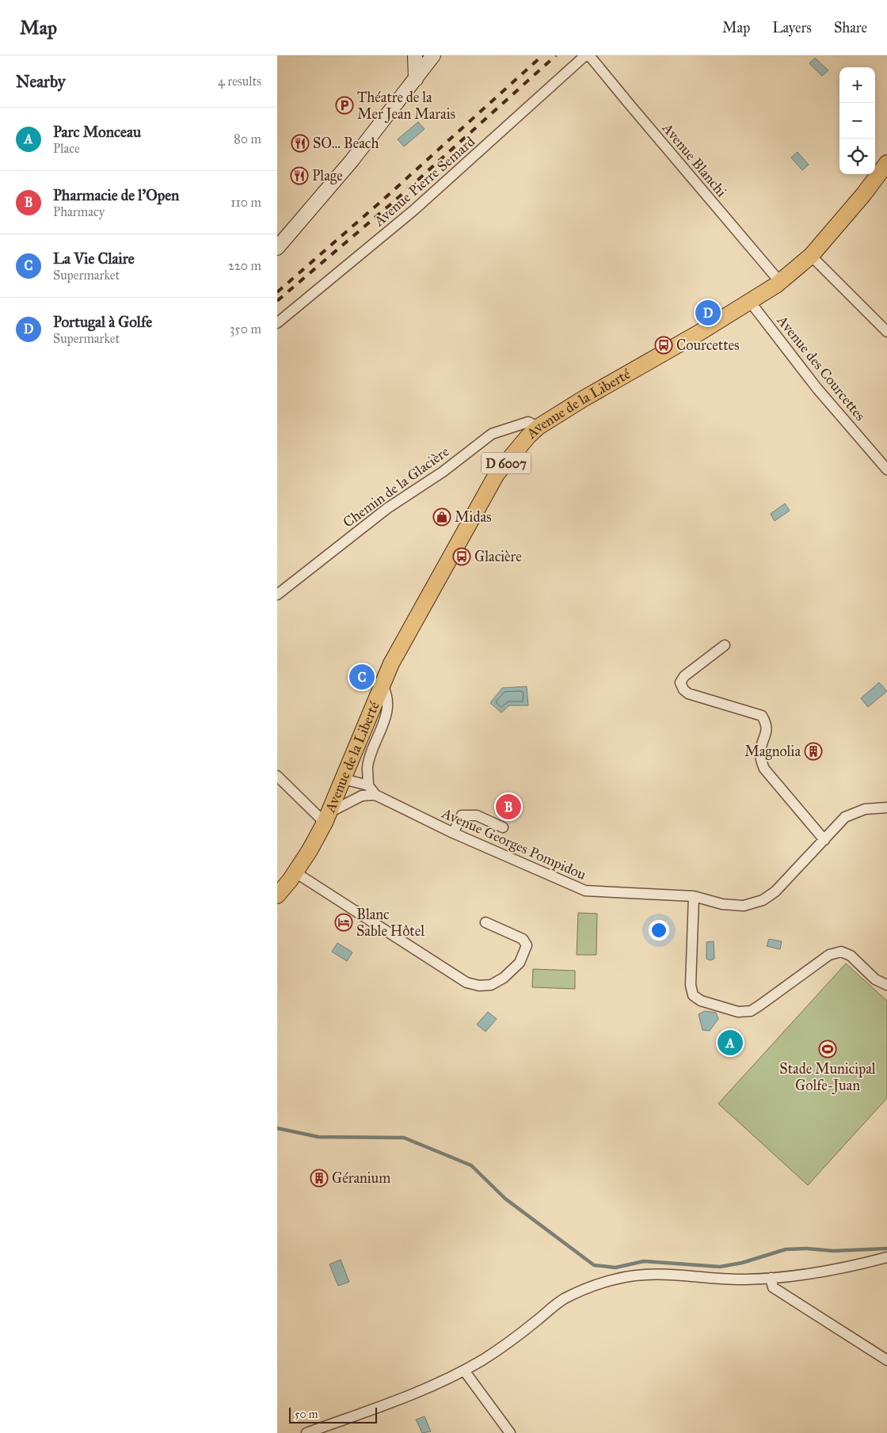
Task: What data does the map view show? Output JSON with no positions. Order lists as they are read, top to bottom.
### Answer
{
  "streets": {
    "main road": ["Avenue de la Liberté", "D 6007"],
    "street": [
      "Avenue Blanchi",
      "Avenue Pierre Semard",
      "Avenue des Courcettes",
      "Chemin de la Glacière",
      "Avenue Georges Pompidou"
    ]
  },
  "crossings": [
    ["Avenue Blanchi", "Avenue de la Liberté"],
    ["Avenue des Courcettes", "Avenue de la Liberté"],
    ["Avenue de la Liberté", "Chemin de la Glacière"],
    ["Avenue de la Liberté", "Avenue Georges Pompidou"]
  ],
  "places": {
    "parking": ["Théatre de la Mer Jean Marais"],
    "restaurant": ["SO... Beach", "Plage"],
    "bus stop": ["Courcettes", "Glacière"],
    "shop": ["Midas"],
    "building": ["Magnolia", "Géranium"],
    "hotel": ["Blanc Sable Hôtel"],
    "sports": ["Stade Municipal Golfe-Juan"]
  },
  "scale_bar": "50 m",
  "page": {
    "header": "Map",
    "nav": ["Map", "Layers", "Share"],
    "heading": ["Nearby", "4 results"],
    "map_buttons": ["+", "−"],
    "list": [
      {
        "mark": "A",
        "name": "Parc Monceau",
        "note": "Place",
        "value": "80 m"
      },
      {
        "mark": "B",
        "name": "Pharmacie de l'Open",
        "note": "Pharmacy",
        "value": "110 m"
      },
      {
        "mark": "C",
        "name": "La Vie Claire",
        "note": "Supermarket",
        "value": "220 m"
      },
      {
        "mark": "D",
        "name": "Portugal à Golfe",
        "note": "Supermarket",
        "value": "350 m"
      }
    ],
    "pins": [
      "D",
      "C",
      "B",
      "A"
    ],
    "scale": "50 m"
  }
}
